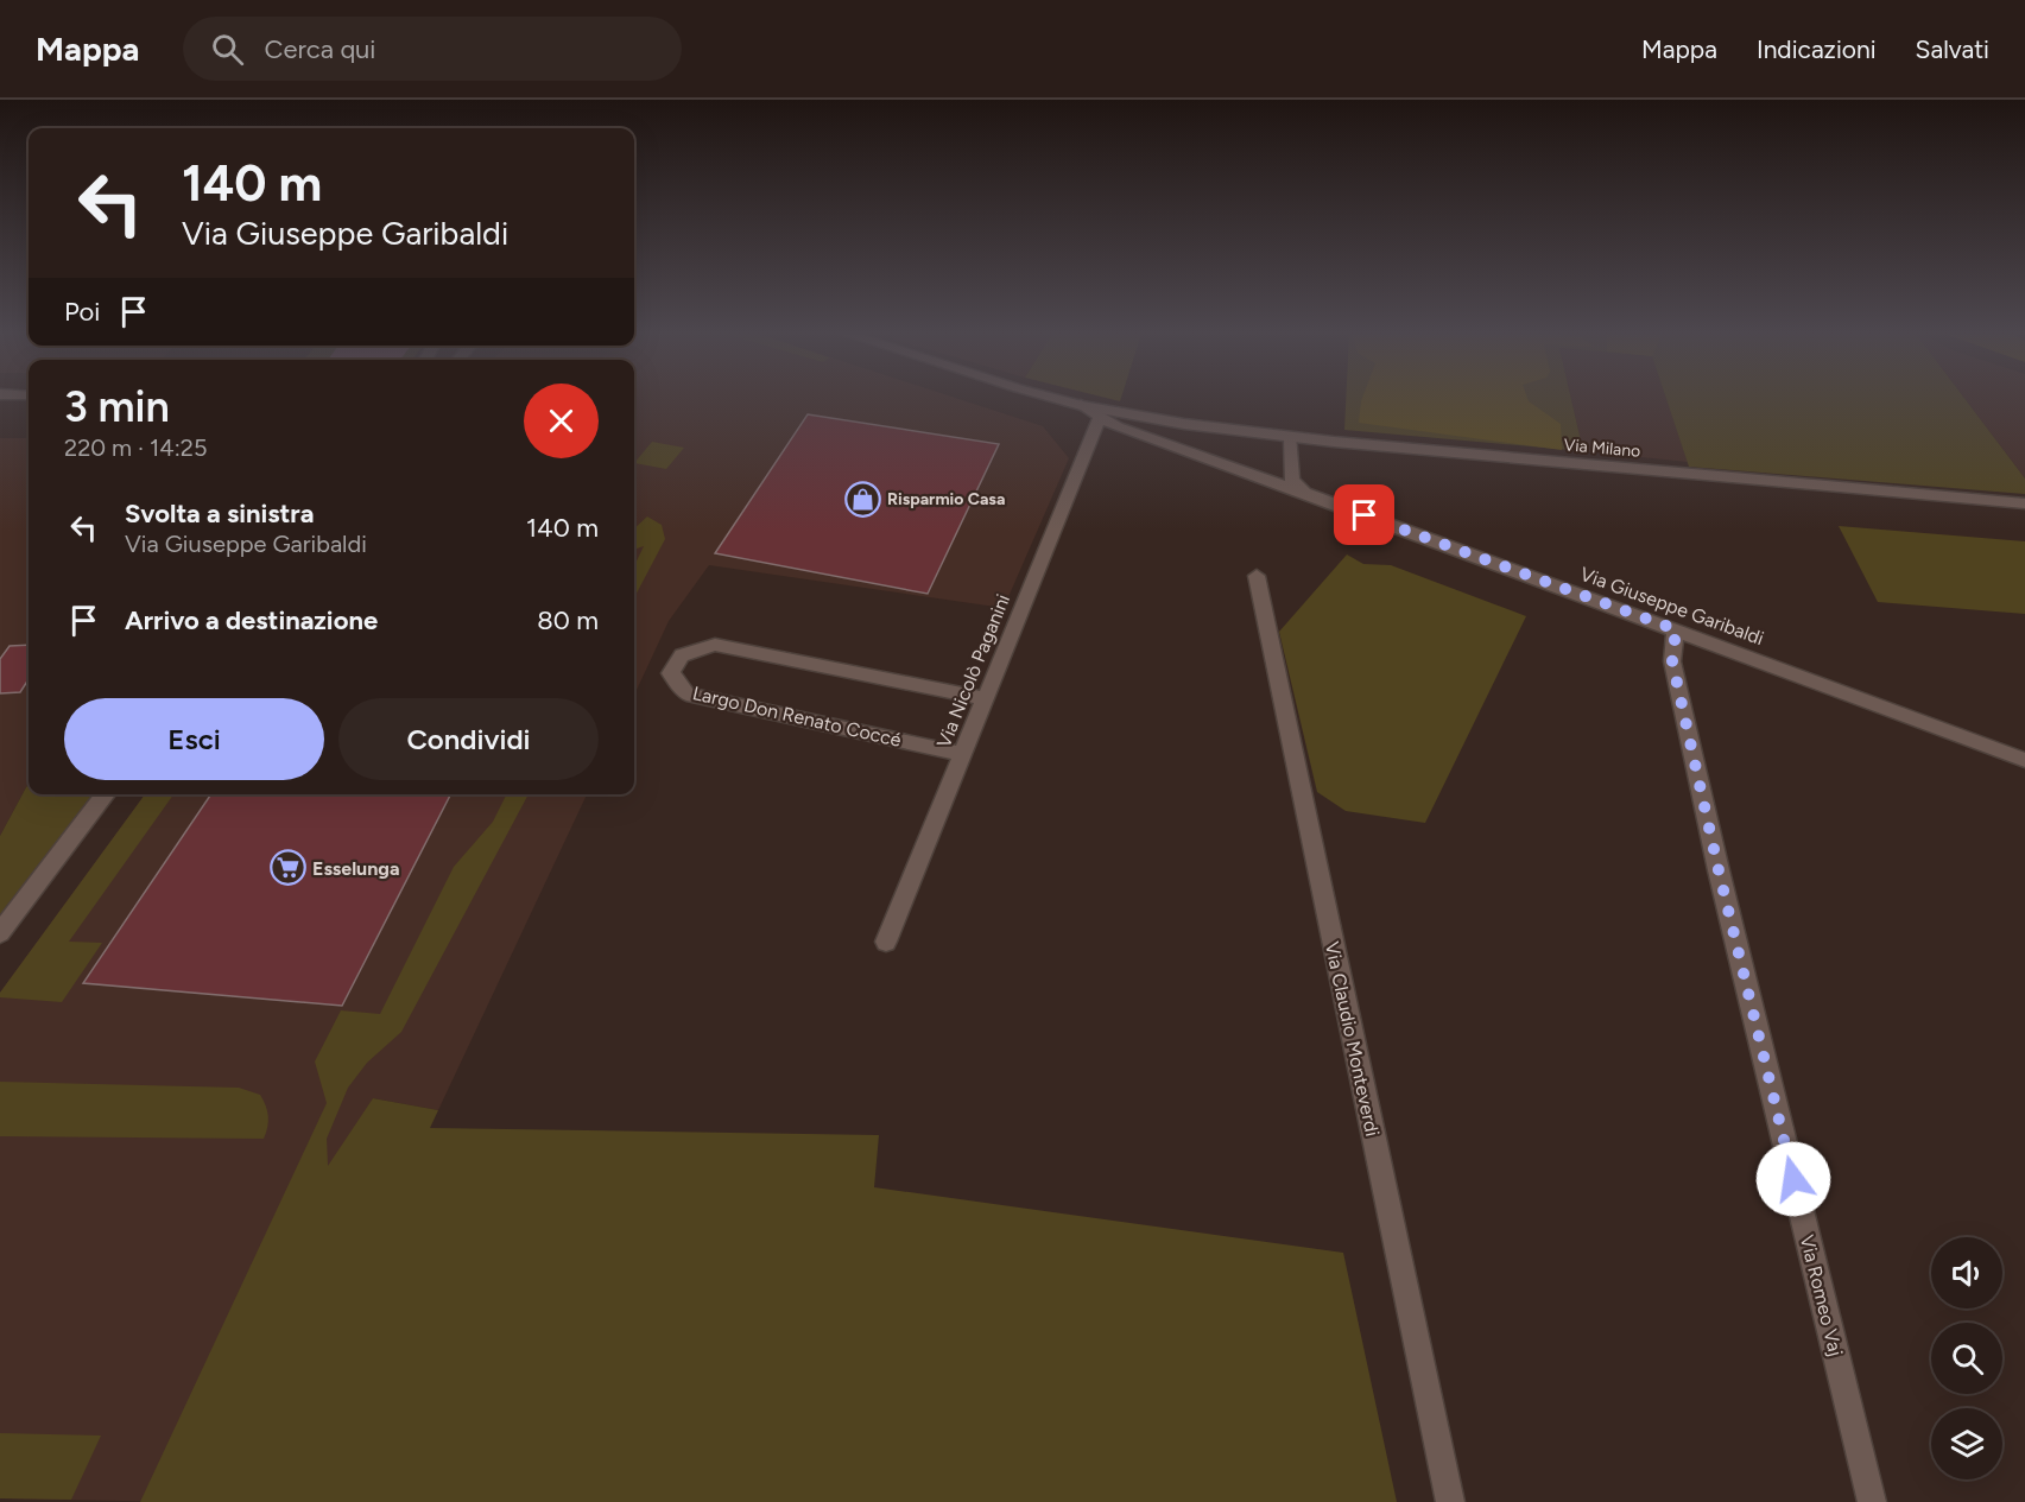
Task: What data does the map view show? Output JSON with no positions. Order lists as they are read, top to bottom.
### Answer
{
  "streets": {
    "street": [
      "Via Milano",
      "Via Giuseppe Garibaldi",
      "Via Nicolò Paganini",
      "Largo Don Renato Coccé",
      "Via Claudio Monteverdi",
      "Via Romeo Vaj"
    ]
  },
  "crossings": [
    ["Via Milano", "Via Giuseppe Garibaldi"],
    ["Via Giuseppe Garibaldi", "Via Nicolò Paganini"],
    ["Via Giuseppe Garibaldi", "Via Romeo Vaj"],
    ["Via Nicolò Paganini", "Largo Don Renato Coccé"]
  ],
  "places": {
    "shop": ["Risparmio Casa"],
    "supermarket": ["Esselunga"]
  },
  "page": {
    "header": "Mappa",
    "search": "Cerca qui",
    "nav": ["Mappa", "Indicazioni", "Salvati"],
    "turn": ["140 m", "Via Giuseppe Garibaldi"],
    "then": "Poi",
    "heading": ["3 min", "220 m · 14:25"],
    "list": [
      {
        "name": "Svolta a sinistra",
        "note": "Via Giuseppe Garibaldi",
        "value": "140 m"
      },
      {
        "name": "Arrivo a destinazione",
        "value": "80 m"
      }
    ],
    "buttons": ["Esci", "Condividi"]
  }
}
